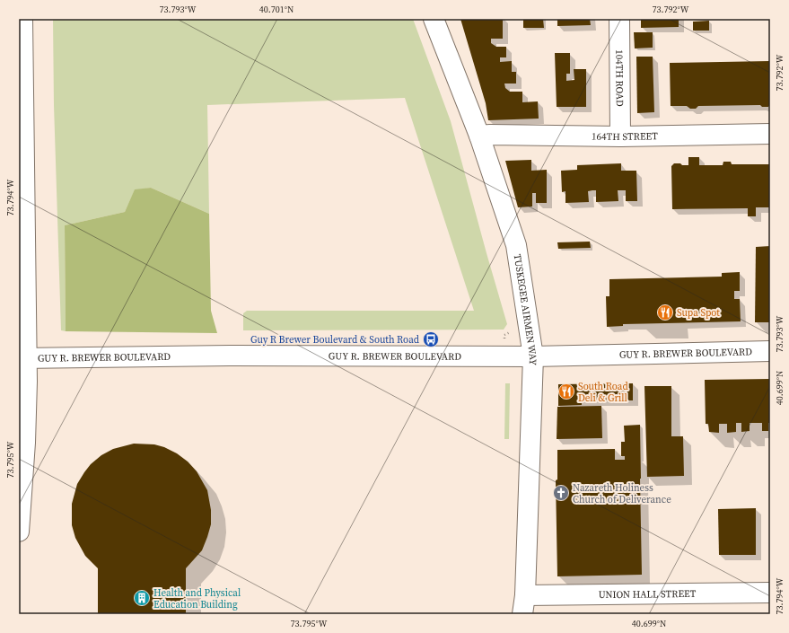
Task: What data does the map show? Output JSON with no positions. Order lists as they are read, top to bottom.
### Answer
{
  "streets": {
    "main road": [
      "104TH ROAD",
      "164TH STREET",
      "TUSKEGEE AIRMEN WAY",
      "GUY R. BREWER BOULEVARD",
      "UNION HALL STREET"
    ]
  },
  "crossings": [
    ["104TH ROAD", "164TH STREET"],
    ["164TH STREET", "TUSKEGEE AIRMEN WAY"],
    ["TUSKEGEE AIRMEN WAY", "GUY R. BREWER BOULEVARD"],
    ["TUSKEGEE AIRMEN WAY", "UNION HALL STREET"]
  ],
  "places": {
    "restaurant": ["Supa Spot", "South Road Deli & Grill"],
    "bus stop": ["Guy R Brewer Boulevard & South Road"],
    "church": ["Nazareth Holiness Church of Deliverance"],
    "building": ["Health and Physical Education Building"]
  },
  "coordinates": [
    "73.793°W",
    "40.701°N",
    "73.792°W",
    "73.794°W",
    "40.699°N",
    "73.795°W"
  ]
}
